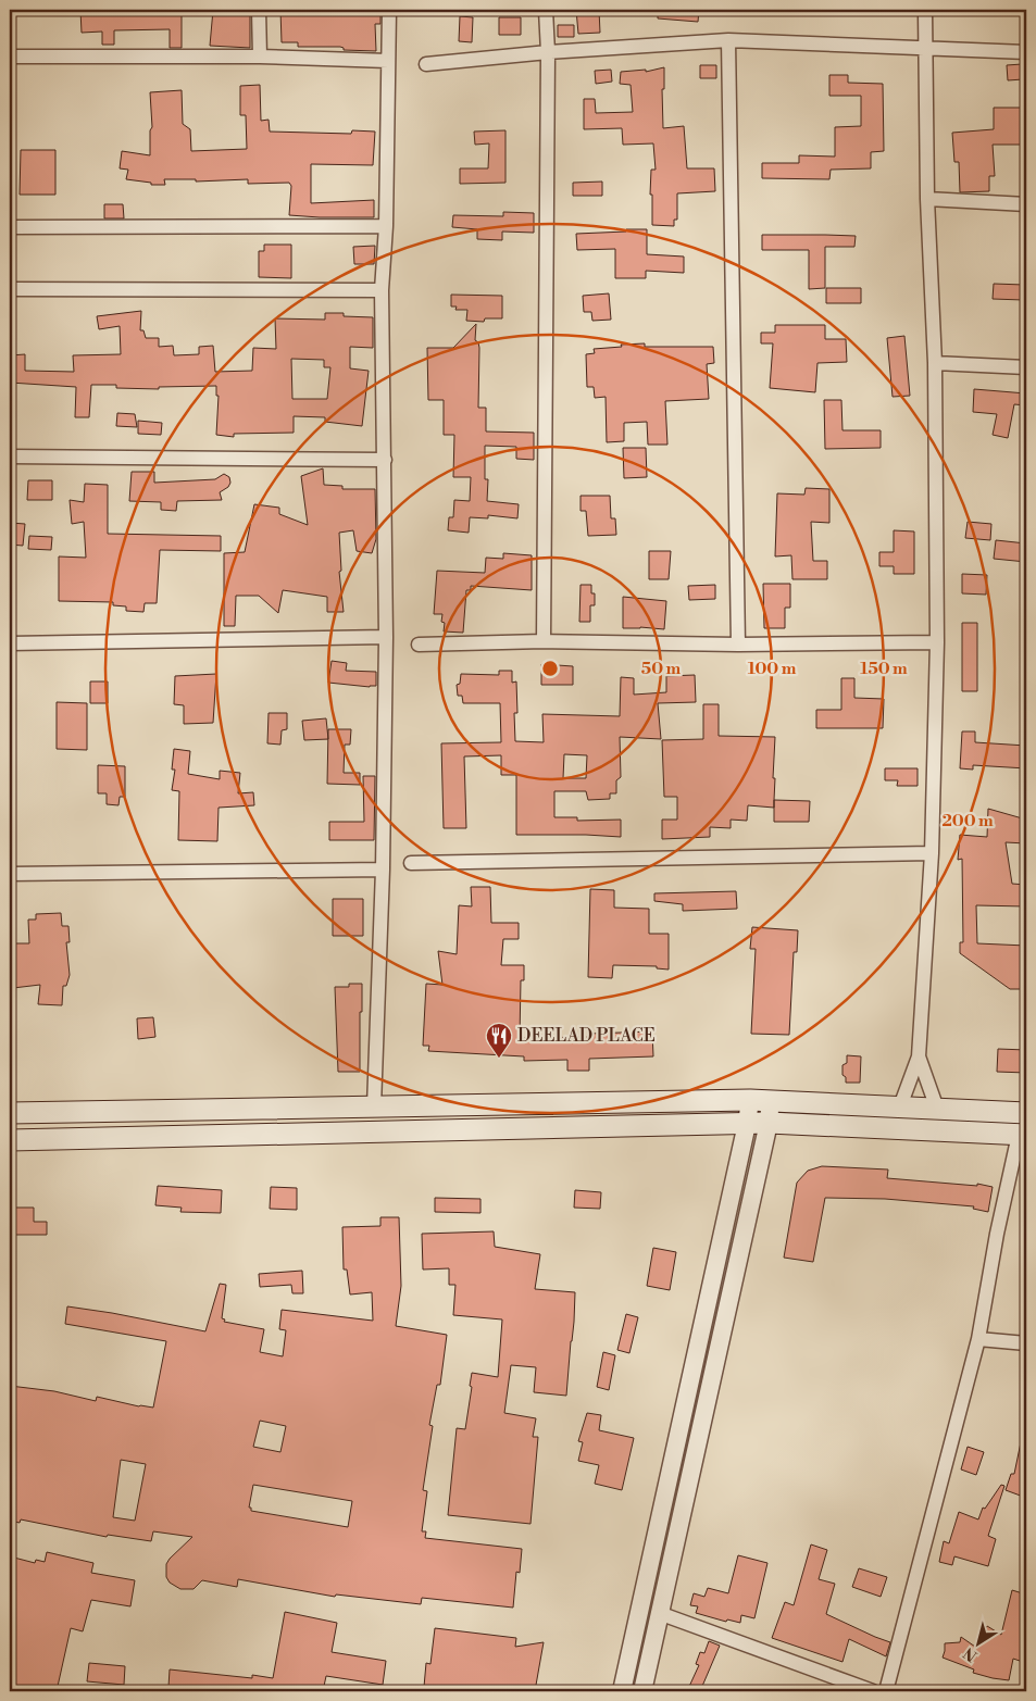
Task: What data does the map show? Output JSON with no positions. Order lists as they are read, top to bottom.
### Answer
{
  "places": {
    "restaurant": ["DEELAD PLACE"]
  },
  "north": "bottom left",
  "rings": [
    "50 m",
    "100 m",
    "150 m",
    "200 m"
  ]
}
